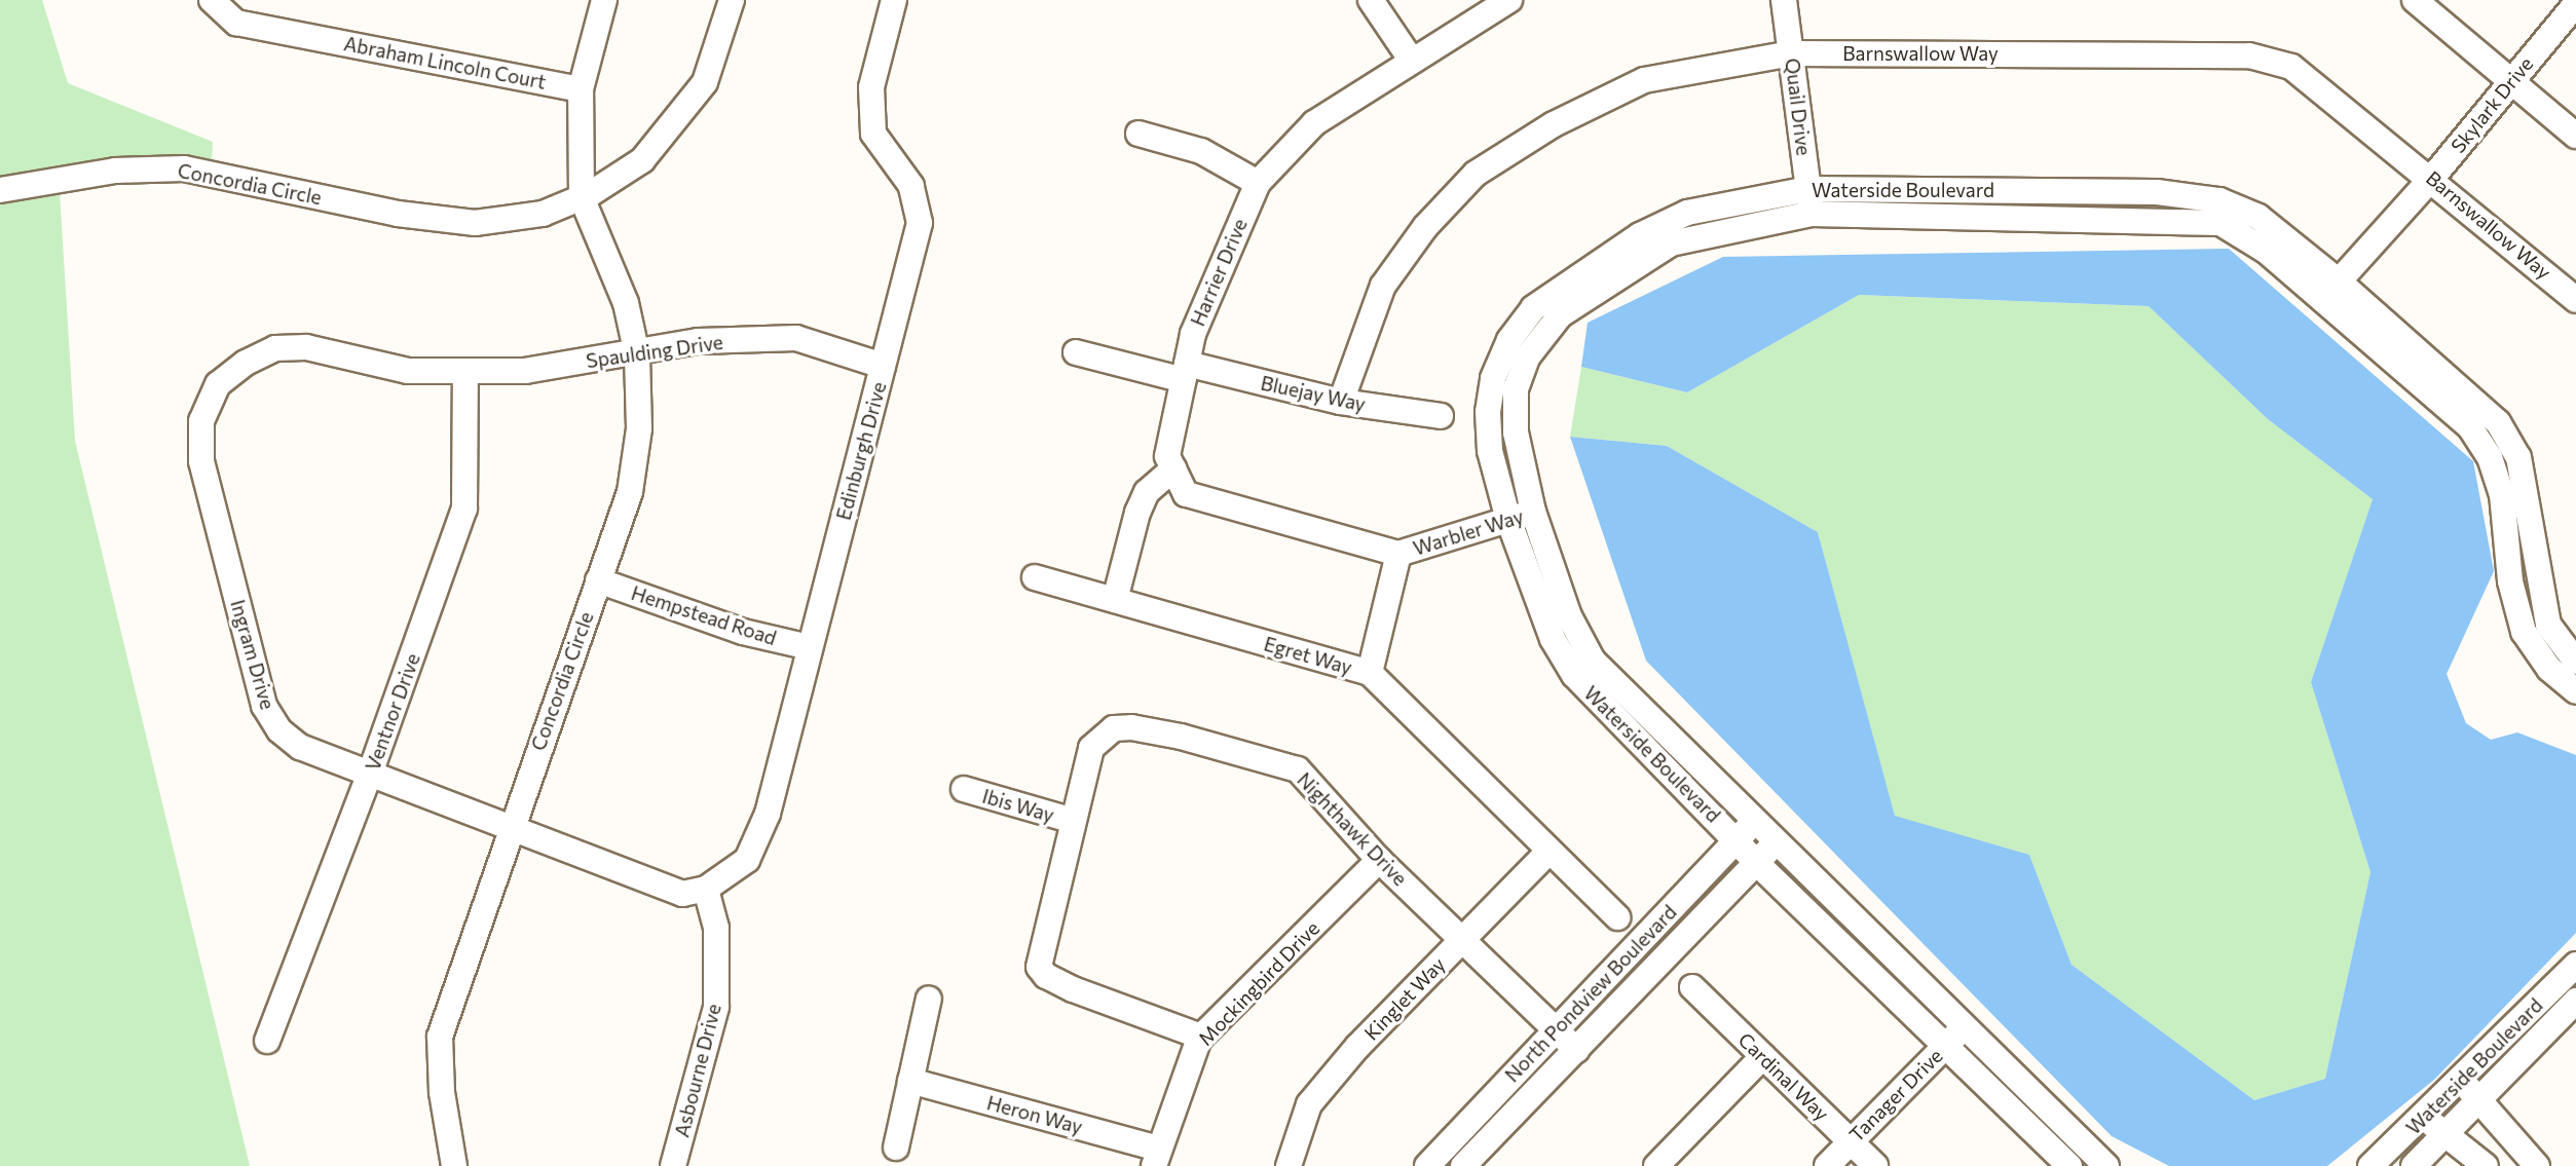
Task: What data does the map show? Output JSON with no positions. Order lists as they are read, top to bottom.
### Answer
{
  "streets": {
    "street": [
      "Barnswallow Way",
      "Abraham Lincoln Court",
      "Skylark Drive",
      "Quail Drive",
      "Concordia Circle",
      "Waterside Boulevard",
      "Harrier Drive",
      "Spaulding Drive",
      "Bluejay Way",
      "Edinburgh Drive",
      "Warbler Way",
      "Hempstead Road",
      "Ingram Drive",
      "Egret Way",
      "Ventnor Drive",
      "Ibis Way",
      "Nighthawk Drive",
      "Mockingbird Drive",
      "North Pondview Boulevard",
      "Kinglet Way",
      "Asbourne Drive",
      "Cardinal Way",
      "Tanager Drive",
      "Heron Way"
    ]
  },
  "crossings": [
    ["Barnswallow Way", "Skylark Drive"],
    ["Barnswallow Way", "Quail Drive"],
    ["Barnswallow Way", "Bluejay Way"],
    ["Skylark Drive", "Waterside Boulevard"],
    ["Quail Drive", "Waterside Boulevard"],
    ["Concordia Circle", "Spaulding Drive"],
    ["Concordia Circle", "Hempstead Road"],
    ["Concordia Circle", "Ingram Drive"],
    ["Waterside Boulevard", "Warbler Way"],
    ["Waterside Boulevard", "North Pondview Boulevard"],
    ["Waterside Boulevard", "Tanager Drive"],
    ["Harrier Drive", "Bluejay Way"],
    ["Spaulding Drive", "Edinburgh Drive"],
    ["Spaulding Drive", "Ingram Drive"],
    ["Spaulding Drive", "Ventnor Drive"],
    ["Edinburgh Drive", "Hempstead Road"],
    ["Edinburgh Drive", "Ingram Drive"],
    ["Edinburgh Drive", "Asbourne Drive"],
    ["Warbler Way", "Egret Way"],
    ["Ingram Drive", "Ventnor Drive"],
    ["Ingram Drive", "Asbourne Drive"],
    ["Egret Way", "Kinglet Way"],
    ["Ibis Way", "Nighthawk Drive"],
    ["Nighthawk Drive", "Mockingbird Drive"],
    ["Nighthawk Drive", "North Pondview Boulevard"],
    ["Nighthawk Drive", "Kinglet Way"],
    ["Mockingbird Drive", "Heron Way"],
    ["Cardinal Way", "Tanager Drive"]
  ]
}
